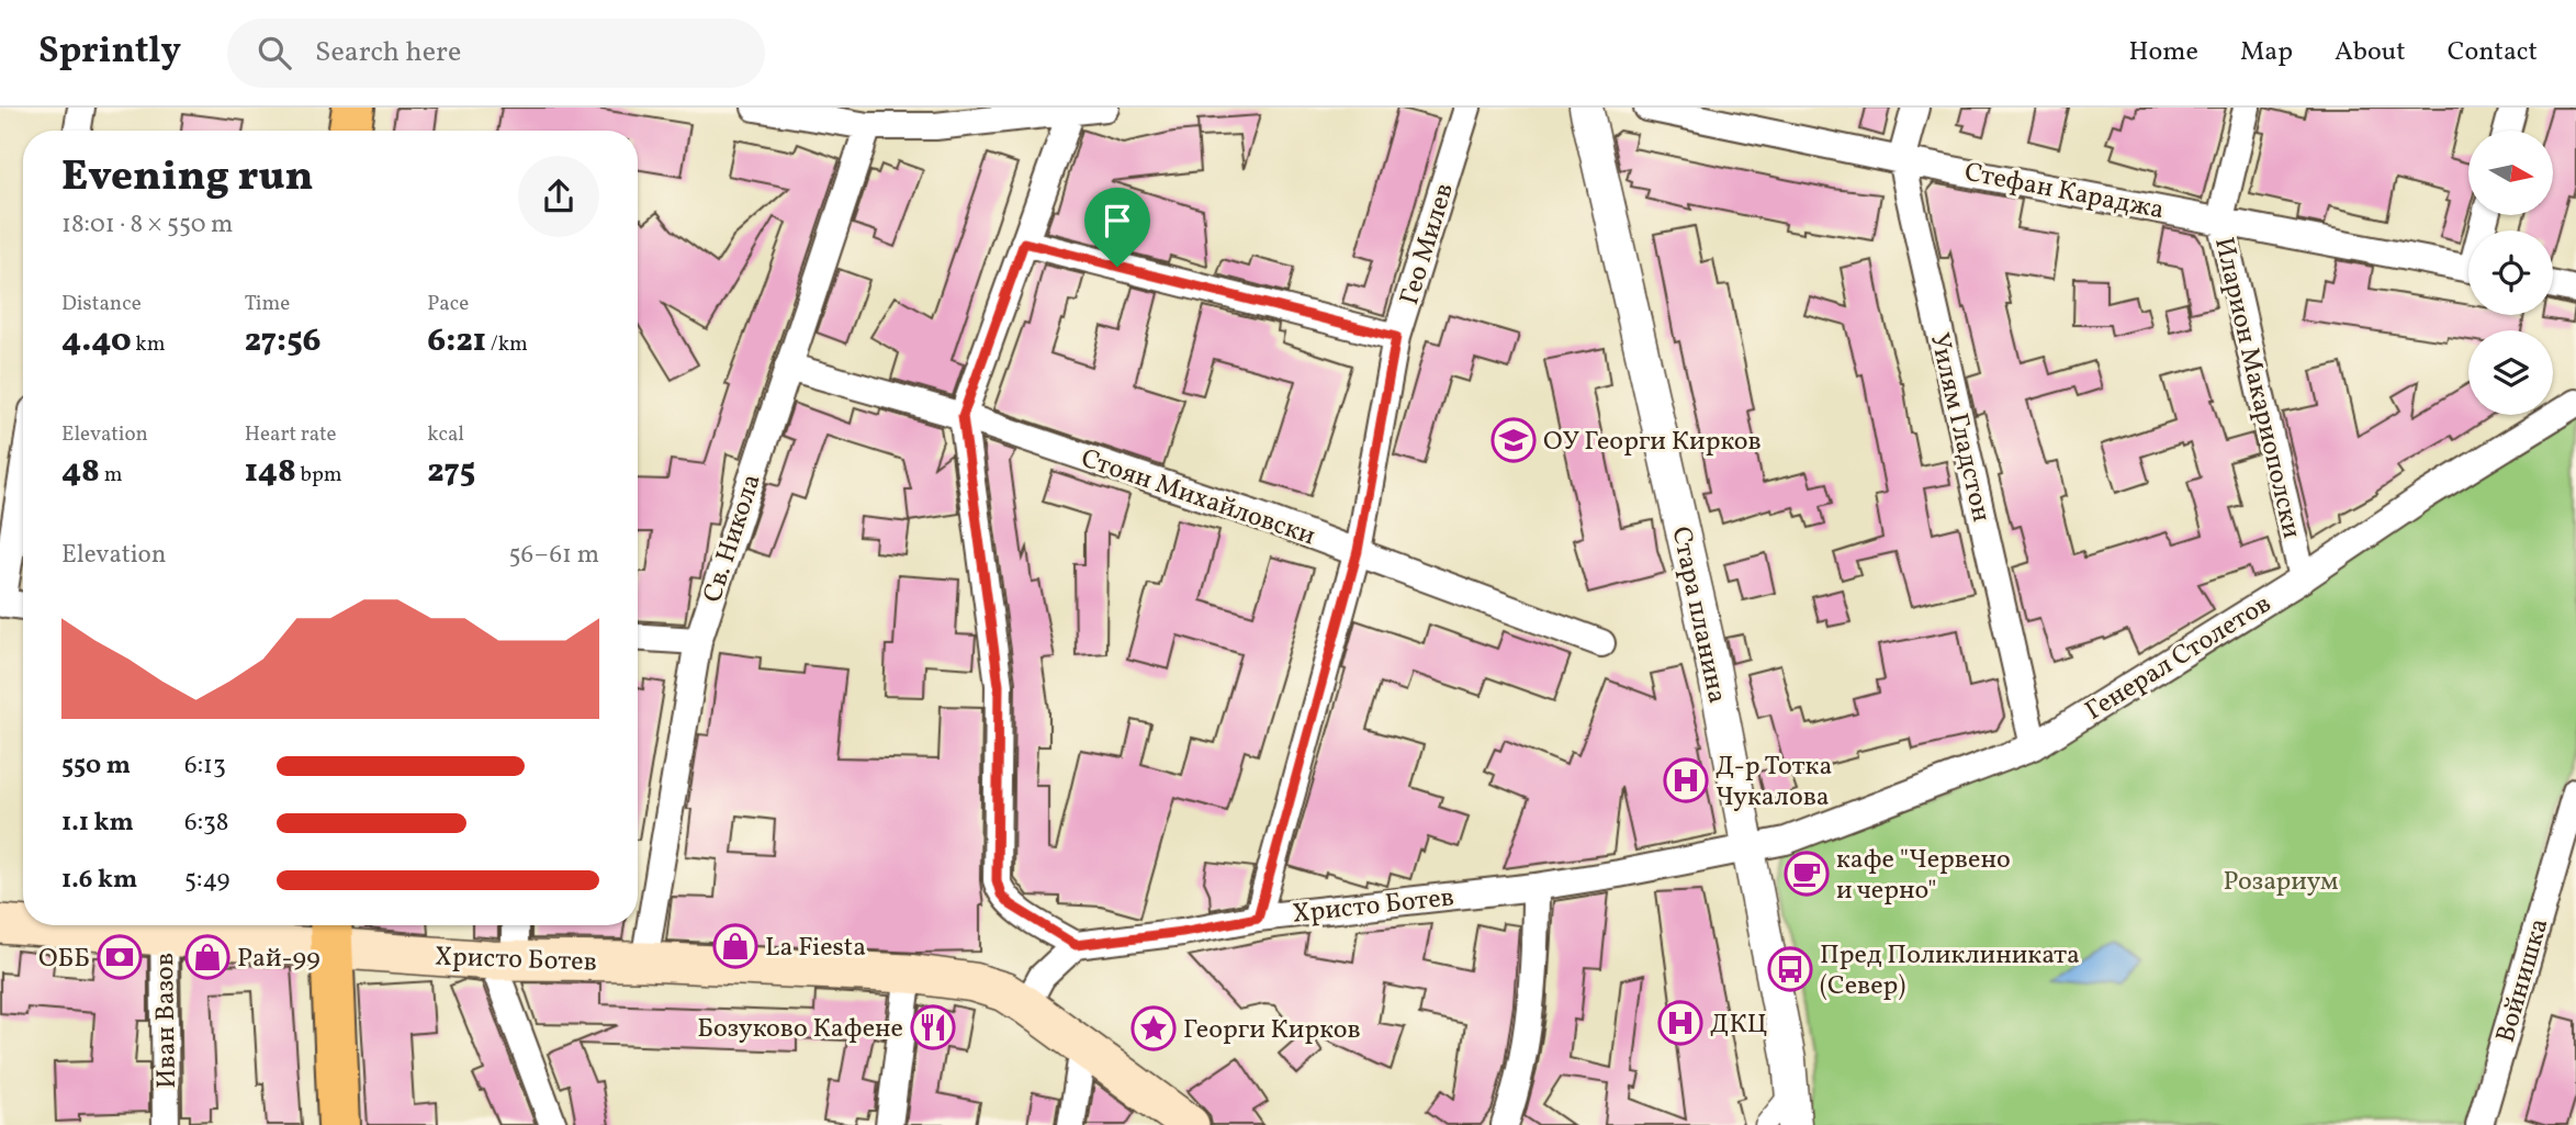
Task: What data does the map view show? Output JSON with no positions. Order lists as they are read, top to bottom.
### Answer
{
  "streets": {
    "main road": ["Христо Ботев"],
    "street": [
      "Стефан Караджа",
      "Гео Милев",
      "Иларион Макариополски",
      "Уилям Гладстон",
      "Стоян Михайловски",
      "Св. Никола",
      "Стара планина",
      "Генерал Столетов",
      "Войнишка",
      "Иван Вазов"
    ]
  },
  "crossings": [
    ["Стефан Караджа", "Иларион Макариополски"],
    ["Стефан Караджа", "Уилям Гладстон"],
    ["Гео Милев", "Стоян Михайловски"],
    ["Гео Милев", "Христо Ботев"],
    ["Иларион Макариополски", "Генерал Столетов"],
    ["Уилям Гладстон", "Генерал Столетов"],
    ["Стоян Михайловски", "Св. Никола"],
    ["Св. Никола", "Христо Ботев"],
    ["Стара планина", "Генерал Столетов"],
    ["Стара планина", "Христо Ботев"],
    ["Генерал Столетов", "Христо Ботев"],
    ["Христо Ботев", "Иван Вазов"]
  ],
  "parks": ["Розариум"],
  "places": {
    "school or university": ["ОУ Георги Кирков"],
    "hospital": ["Д-р Тотка Чукалова", "ДКЦ"],
    "cafe": ["кафе \"Червено и черно\""],
    "shop": ["La Fiesta", "Рай-99"],
    "bank": ["ОББ"],
    "bus stop": ["Пред Поликлиниката (Север)"],
    "restaurant": ["Бозуково Кафене"],
    "place": ["Георги Кирков"]
  },
  "north": "right",
  "page": {
    "header": "Sprintly",
    "search": "Search here",
    "nav": [
      "Home",
      "Map",
      "About",
      "Contact"
    ],
    "heading": ["Evening run", "18:01 · 8 × 550 m"],
    "stats": [
      ["Distance", "4.40 km"],
      ["Time", "27:56"],
      ["Pace", "6:21 /km"],
      ["Elevation", "48 m"],
      ["Heart rate", "148 bpm"],
      ["kcal", "275"]
    ],
    "chart": ["Elevation", "56–61 m"],
    "list": [
      {
        "name": "550 m",
        "note": "6:13"
      },
      {
        "name": "1.1 km",
        "note": "6:38"
      },
      {
        "name": "1.6 km",
        "note": "5:49"
      }
    ]
  }
}
